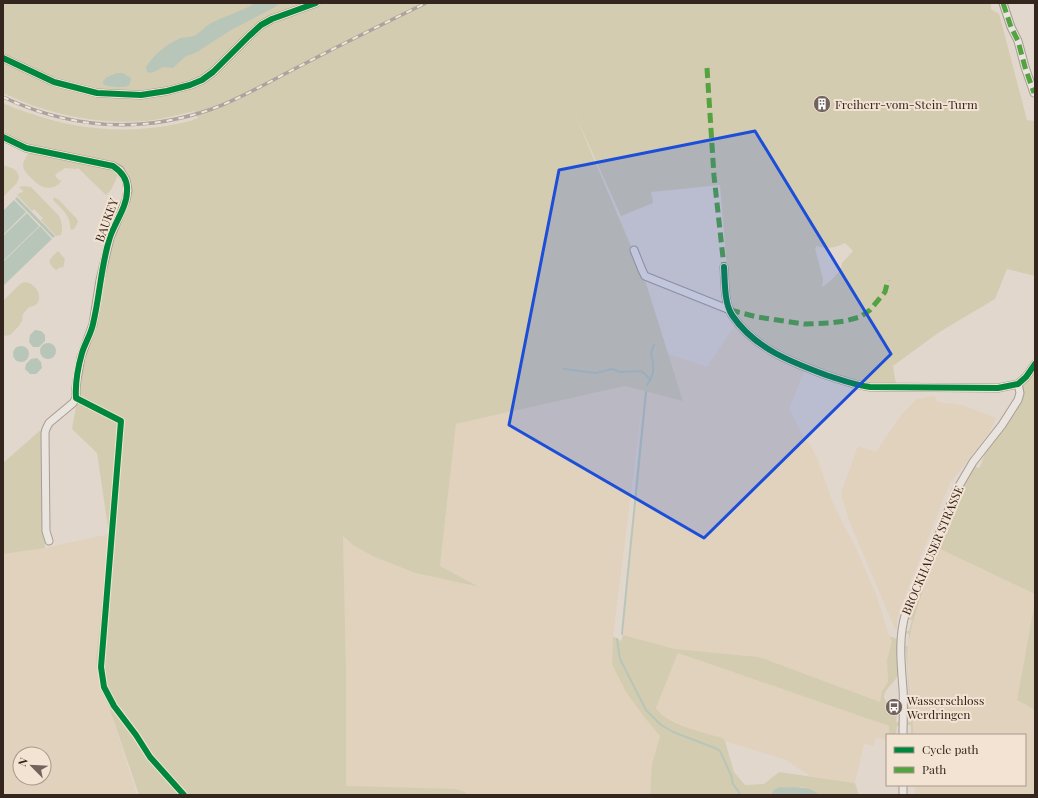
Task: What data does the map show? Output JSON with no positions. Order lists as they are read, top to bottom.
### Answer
{
  "streets": {
    "street": ["BAUKEY", "BROCKHAUSER STRASSE"]
  },
  "places": {
    "building": ["Freiherr-vom-Stein-Turm"],
    "bus stop": ["Wasserschloss Werdringen"]
  },
  "legend": ["Cycle path", "Path"],
  "north": "top left"
}
